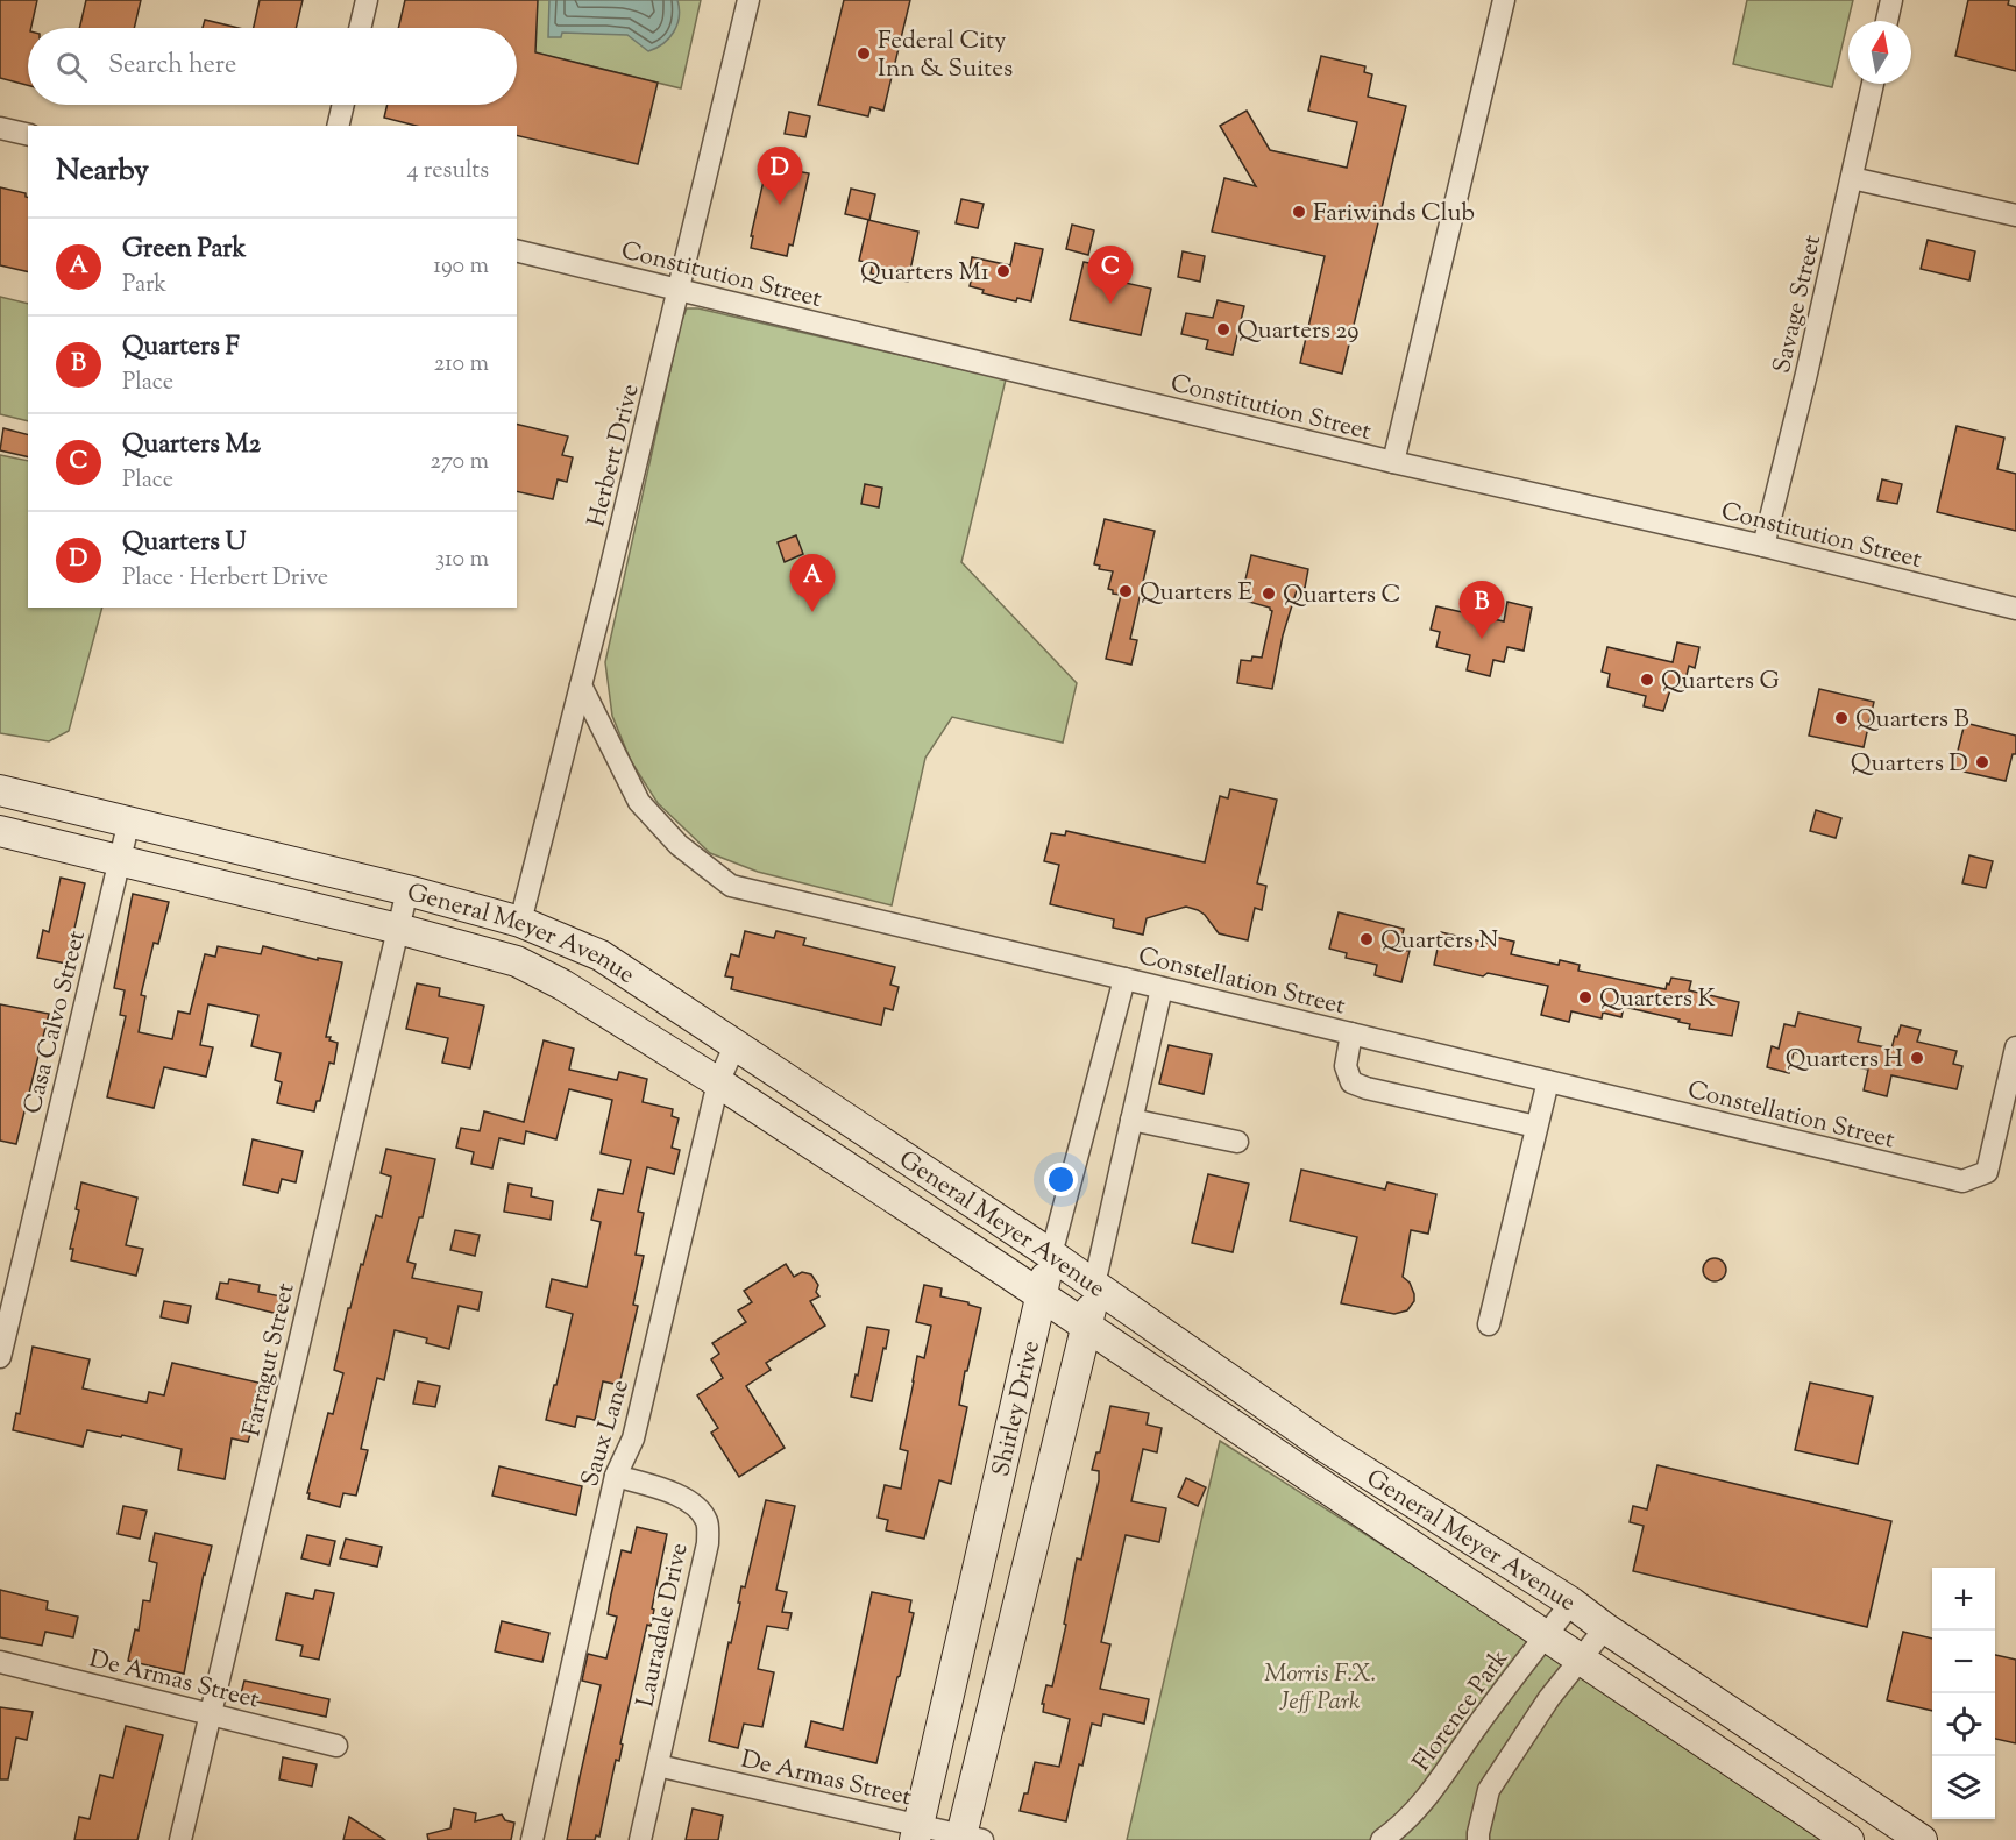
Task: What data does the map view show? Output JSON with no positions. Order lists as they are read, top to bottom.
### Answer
{
  "streets": {
    "main road": ["General Meyer Avenue", "Shirley Drive"],
    "street": [
      "Constitution Street",
      "Savage Street",
      "Herbert Drive",
      "Constellation Street",
      "Casa Calvo Street",
      "Farragut Street",
      "Saux Lane",
      "Lauradale Drive",
      "De Armas Street",
      "Florence Park"
    ]
  },
  "crossings": [
    ["Constitution Street", "Savage Street"],
    ["Constitution Street", "Herbert Drive"],
    ["Herbert Drive", "General Meyer Avenue"],
    ["Herbert Drive", "Constellation Street"],
    ["General Meyer Avenue", "Casa Calvo Street"],
    ["General Meyer Avenue", "Farragut Street"],
    ["General Meyer Avenue", "Shirley Drive"],
    ["General Meyer Avenue", "Saux Lane"],
    ["General Meyer Avenue", "Florence Park"],
    ["Constellation Street", "Shirley Drive"],
    ["Farragut Street", "De Armas Street"],
    ["Shirley Drive", "De Armas Street"],
    ["Saux Lane", "Lauradale Drive"],
    ["Lauradale Drive", "De Armas Street"]
  ],
  "parks": ["Morris F.X. Jeff Park"],
  "places": [
    "Federal City Inn & Suites",
    "Fariwinds Club",
    "Quarters M1",
    "Quarters 29",
    "Quarters E",
    "Quarters C",
    "Quarters G",
    "Quarters B",
    "Quarters D",
    "Quarters N",
    "Quarters K",
    "Quarters H"
  ],
  "north": "top",
  "page": {
    "search": "Search here",
    "heading": ["Nearby", "4 results"],
    "pins": [
      "D",
      "C",
      "A",
      "B"
    ],
    "list": [
      {
        "mark": "A",
        "name": "Green Park",
        "note": "Park",
        "value": "190 m"
      },
      {
        "mark": "B",
        "name": "Quarters F",
        "note": "Place",
        "value": "210 m"
      },
      {
        "mark": "C",
        "name": "Quarters M2",
        "note": "Place",
        "value": "270 m"
      },
      {
        "mark": "D",
        "name": "Quarters U",
        "note": "Place · Herbert Drive",
        "value": "310 m"
      }
    ],
    "map_buttons": ["+", "−"]
  }
}
